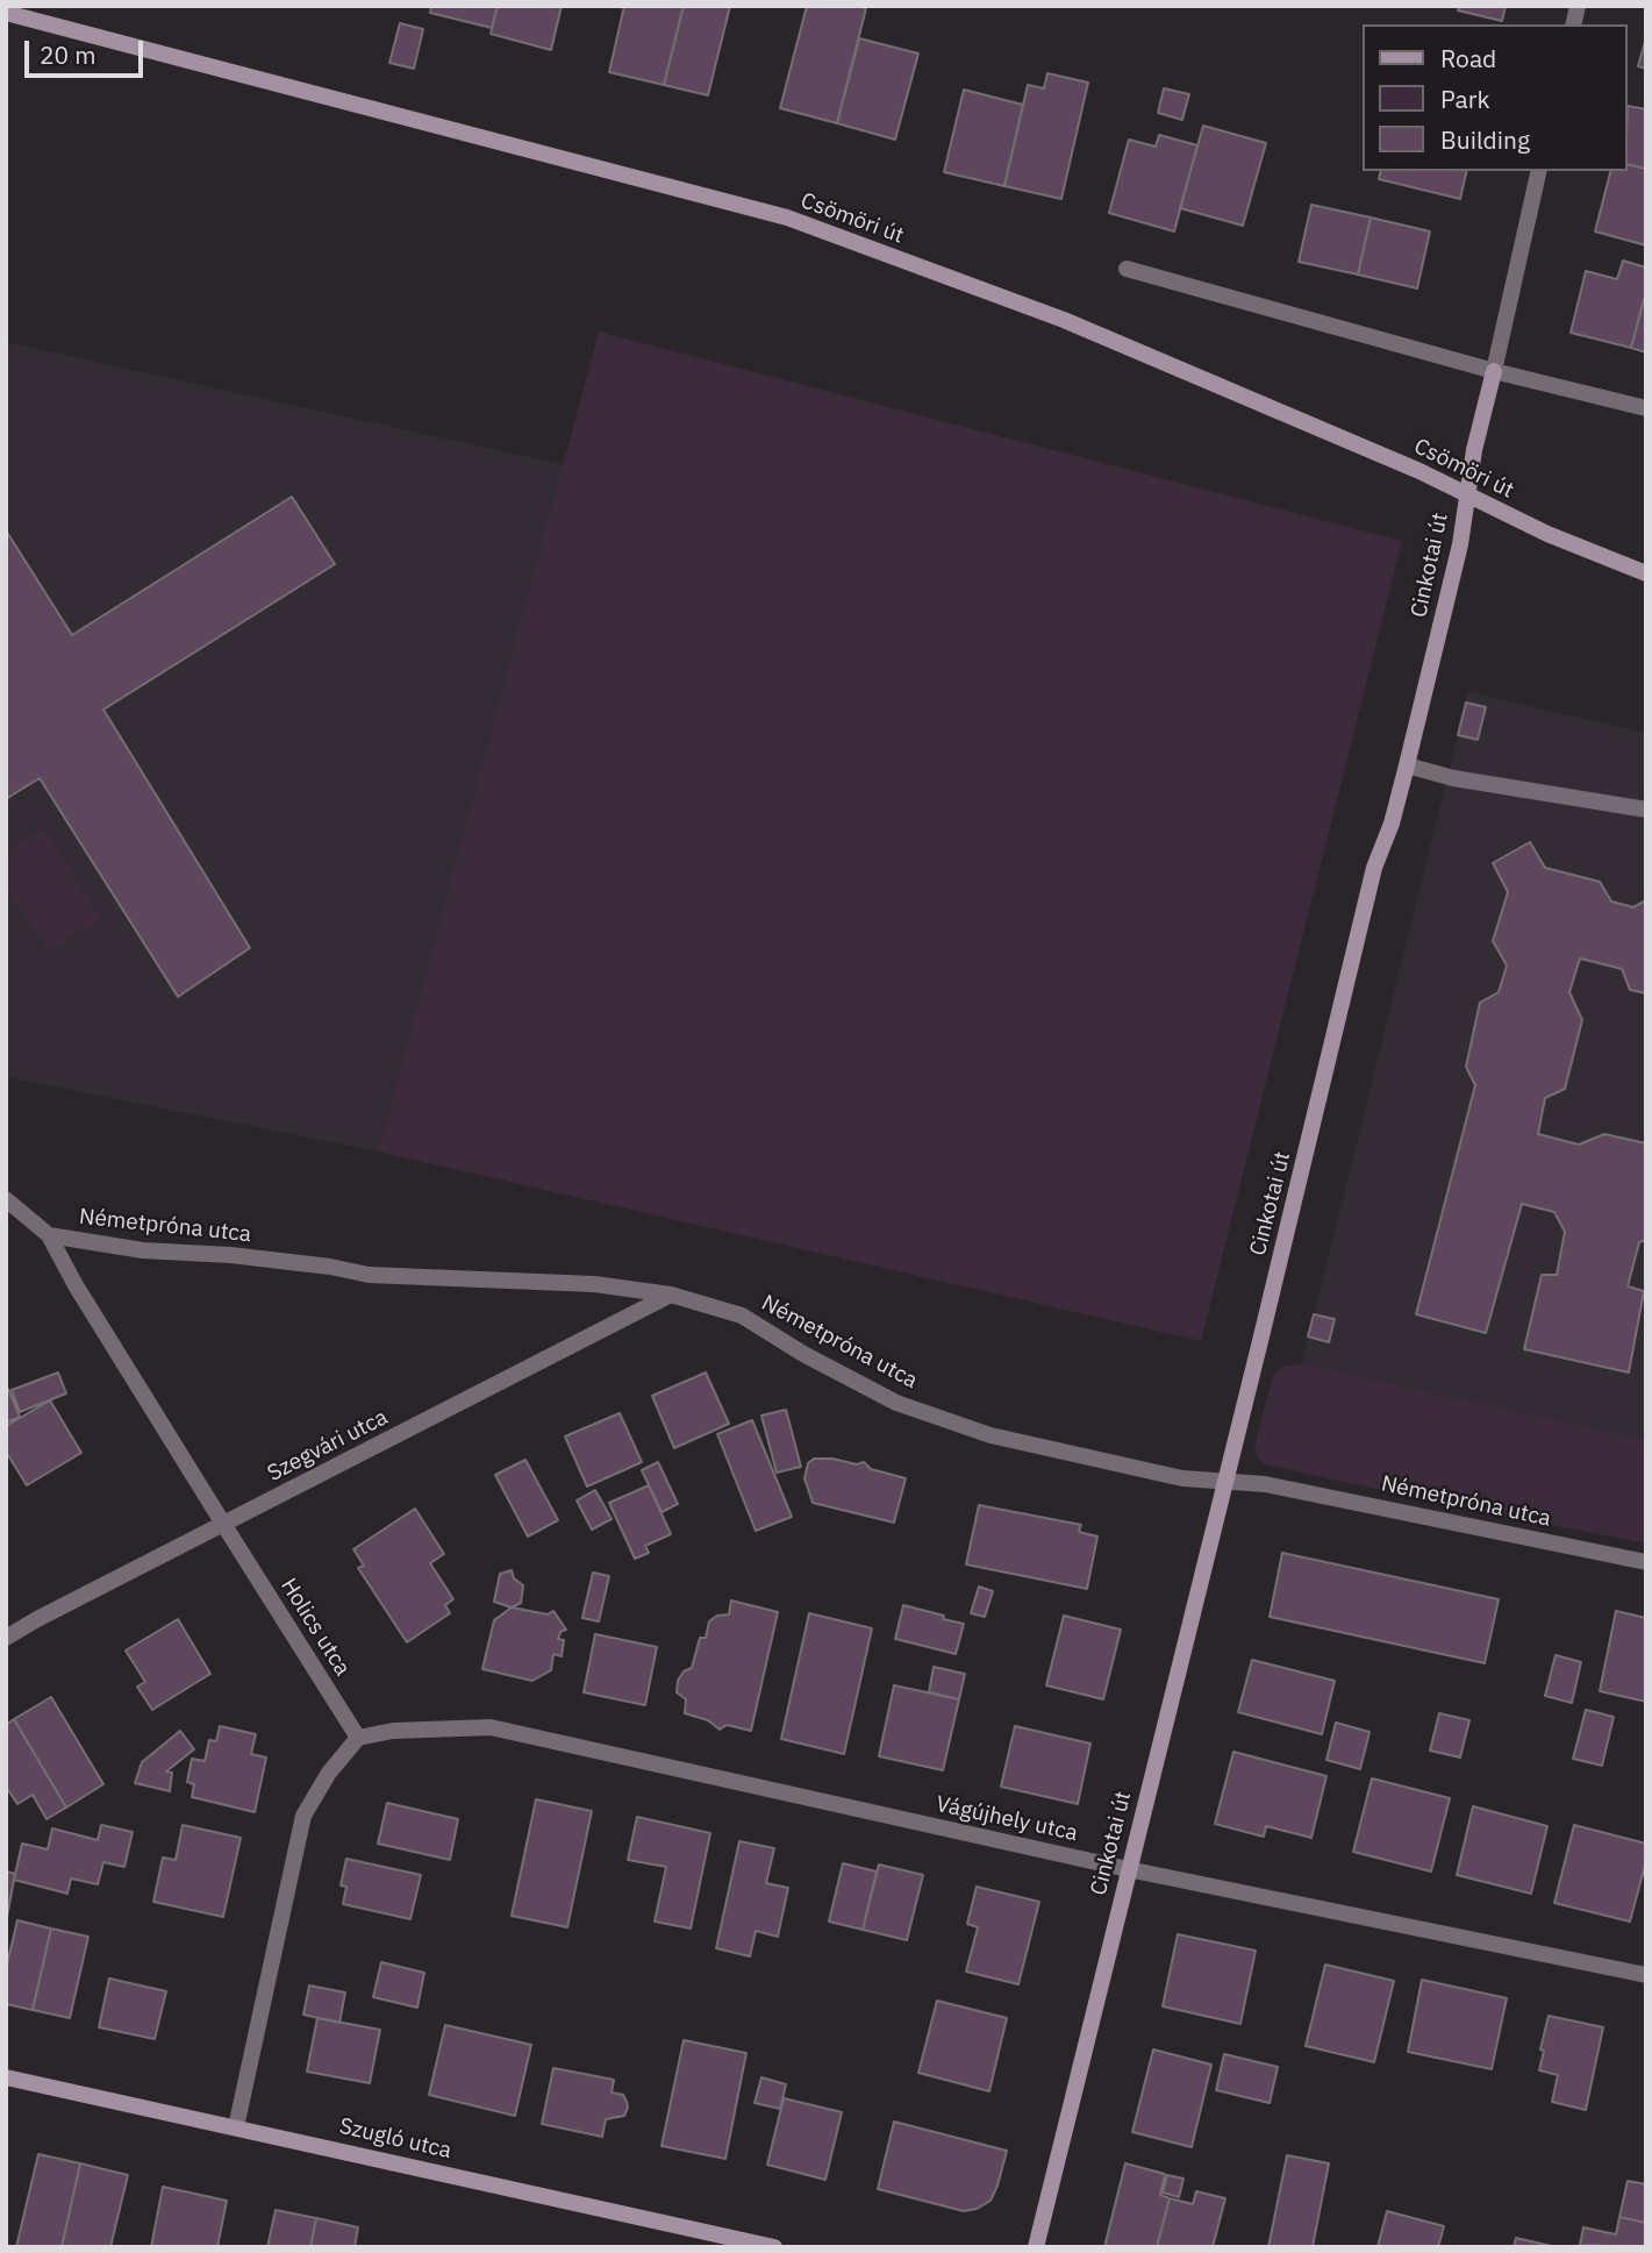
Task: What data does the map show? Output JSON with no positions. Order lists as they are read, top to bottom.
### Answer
{
  "streets": {
    "street": [
      "Csömöri út",
      "Cinkotai út",
      "Németpróna utca",
      "Szegvári utca",
      "Holics utca",
      "Vágújhely utca",
      "Szugló utca"
    ]
  },
  "crossings": [
    ["Csömöri út", "Cinkotai út"],
    ["Cinkotai út", "Németpróna utca"],
    ["Cinkotai út", "Vágújhely utca"],
    ["Németpróna utca", "Szegvári utca"],
    ["Németpróna utca", "Holics utca"],
    ["Szegvári utca", "Holics utca"],
    ["Holics utca", "Vágújhely utca"]
  ],
  "legend": ["Road", "Park", "Building"],
  "scale_bar": "20 m"
}
